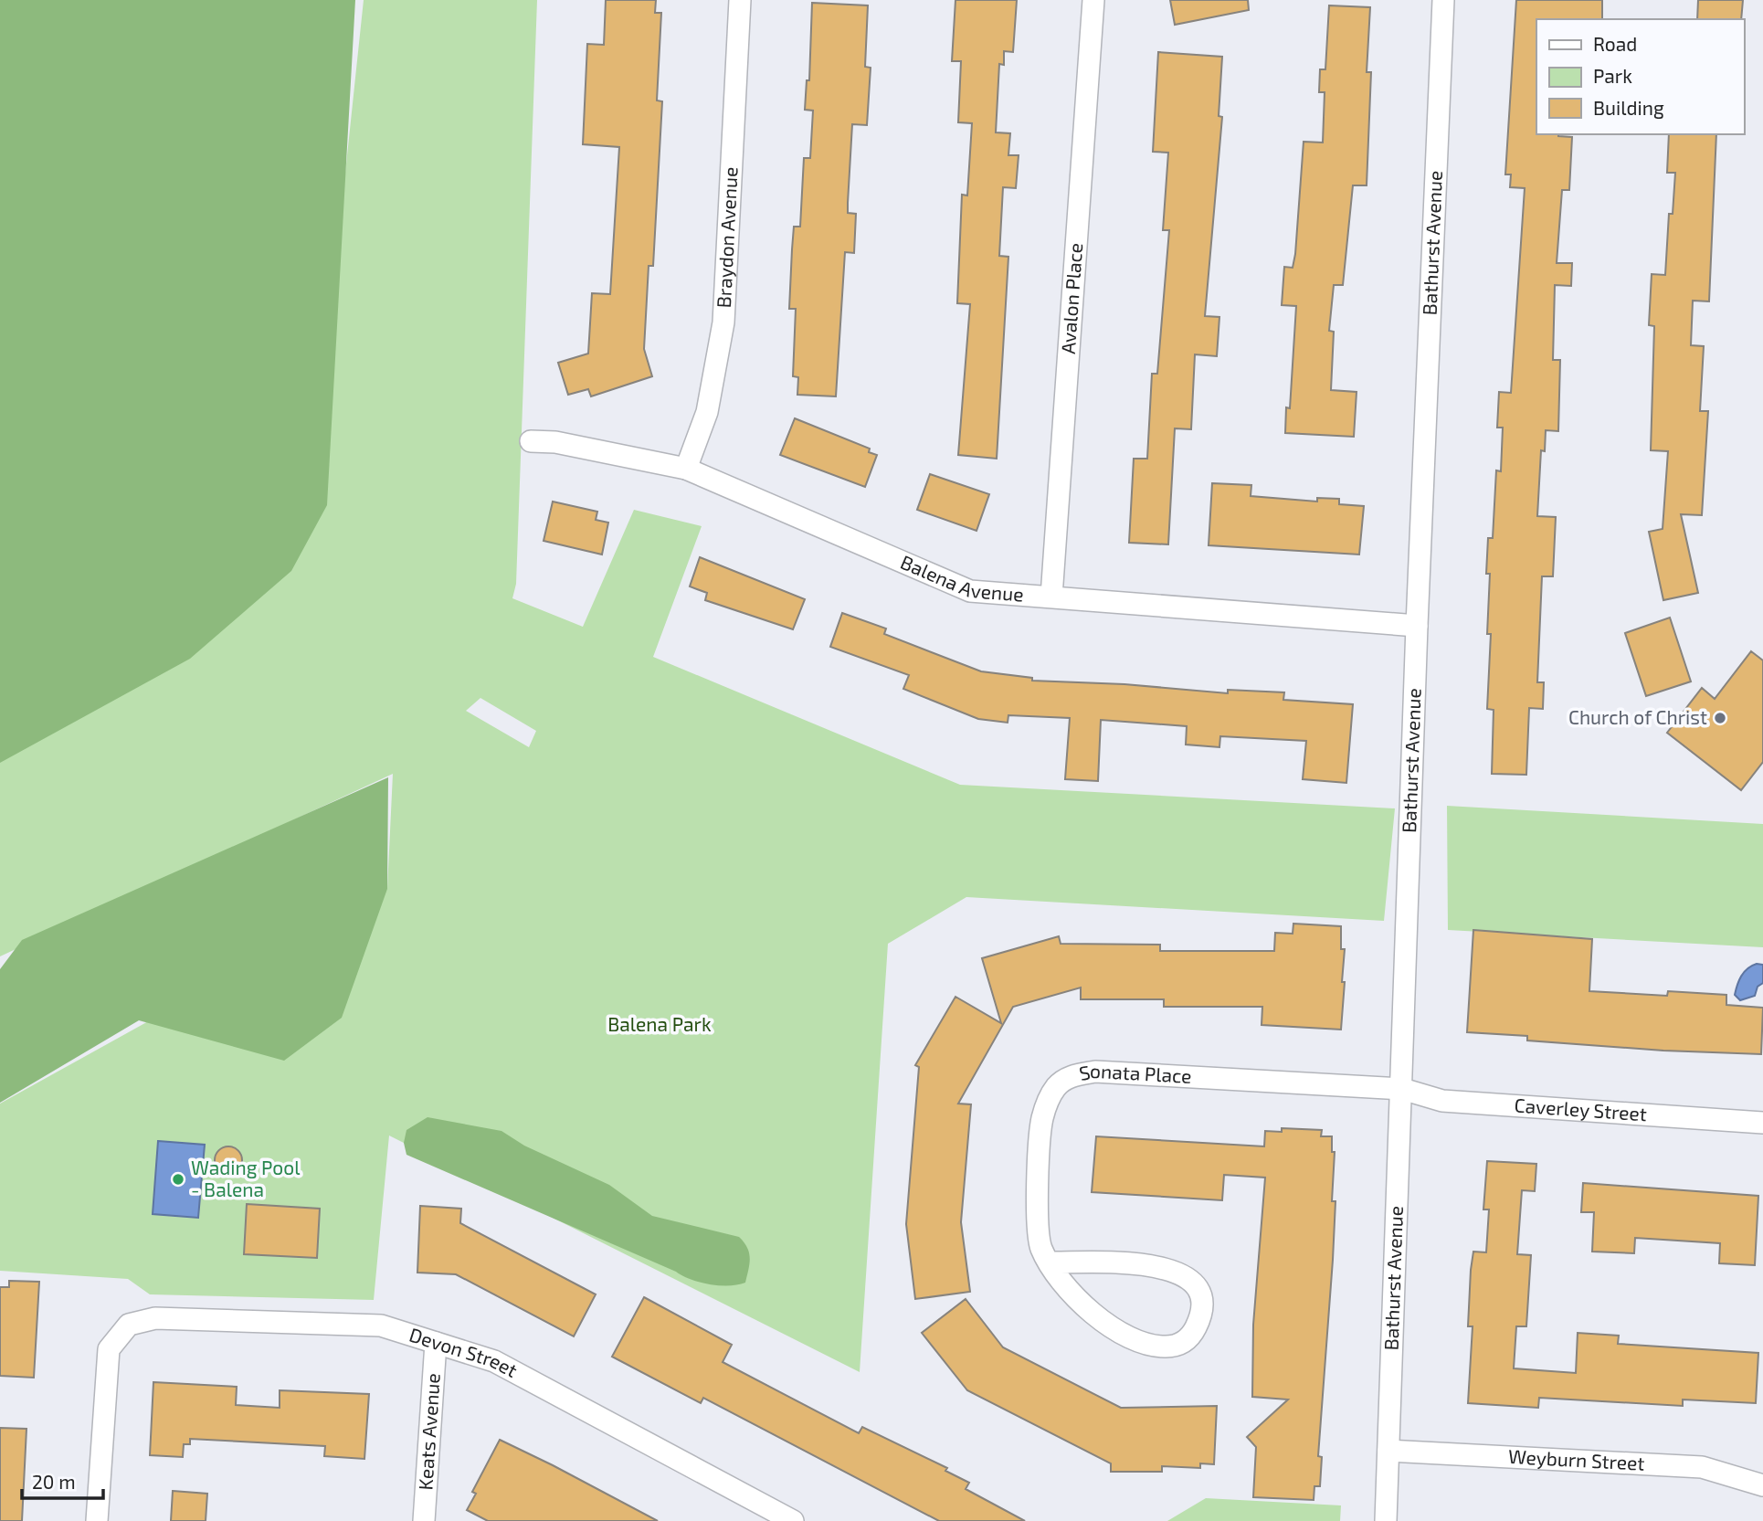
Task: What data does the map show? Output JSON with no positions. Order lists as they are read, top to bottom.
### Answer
{
  "streets": {
    "street": [
      "Braydon Avenue",
      "Bathurst Avenue",
      "Avalon Place",
      "Balena Avenue",
      "Sonata Place",
      "Caverley Street",
      "Devon Street",
      "Keats Avenue",
      "Weyburn Street"
    ]
  },
  "crossings": [
    ["Braydon Avenue", "Balena Avenue"],
    ["Bathurst Avenue", "Balena Avenue"],
    ["Bathurst Avenue", "Sonata Place"],
    ["Bathurst Avenue", "Caverley Street"],
    ["Bathurst Avenue", "Weyburn Street"],
    ["Avalon Place", "Balena Avenue"],
    ["Sonata Place", "Caverley Street"],
    ["Devon Street", "Keats Avenue"]
  ],
  "parks": ["Balena Park"],
  "places": ["Church of Christ", "Wading Pool - Balena"],
  "legend": ["Road", "Park", "Building"],
  "scale_bar": "20 m"
}
